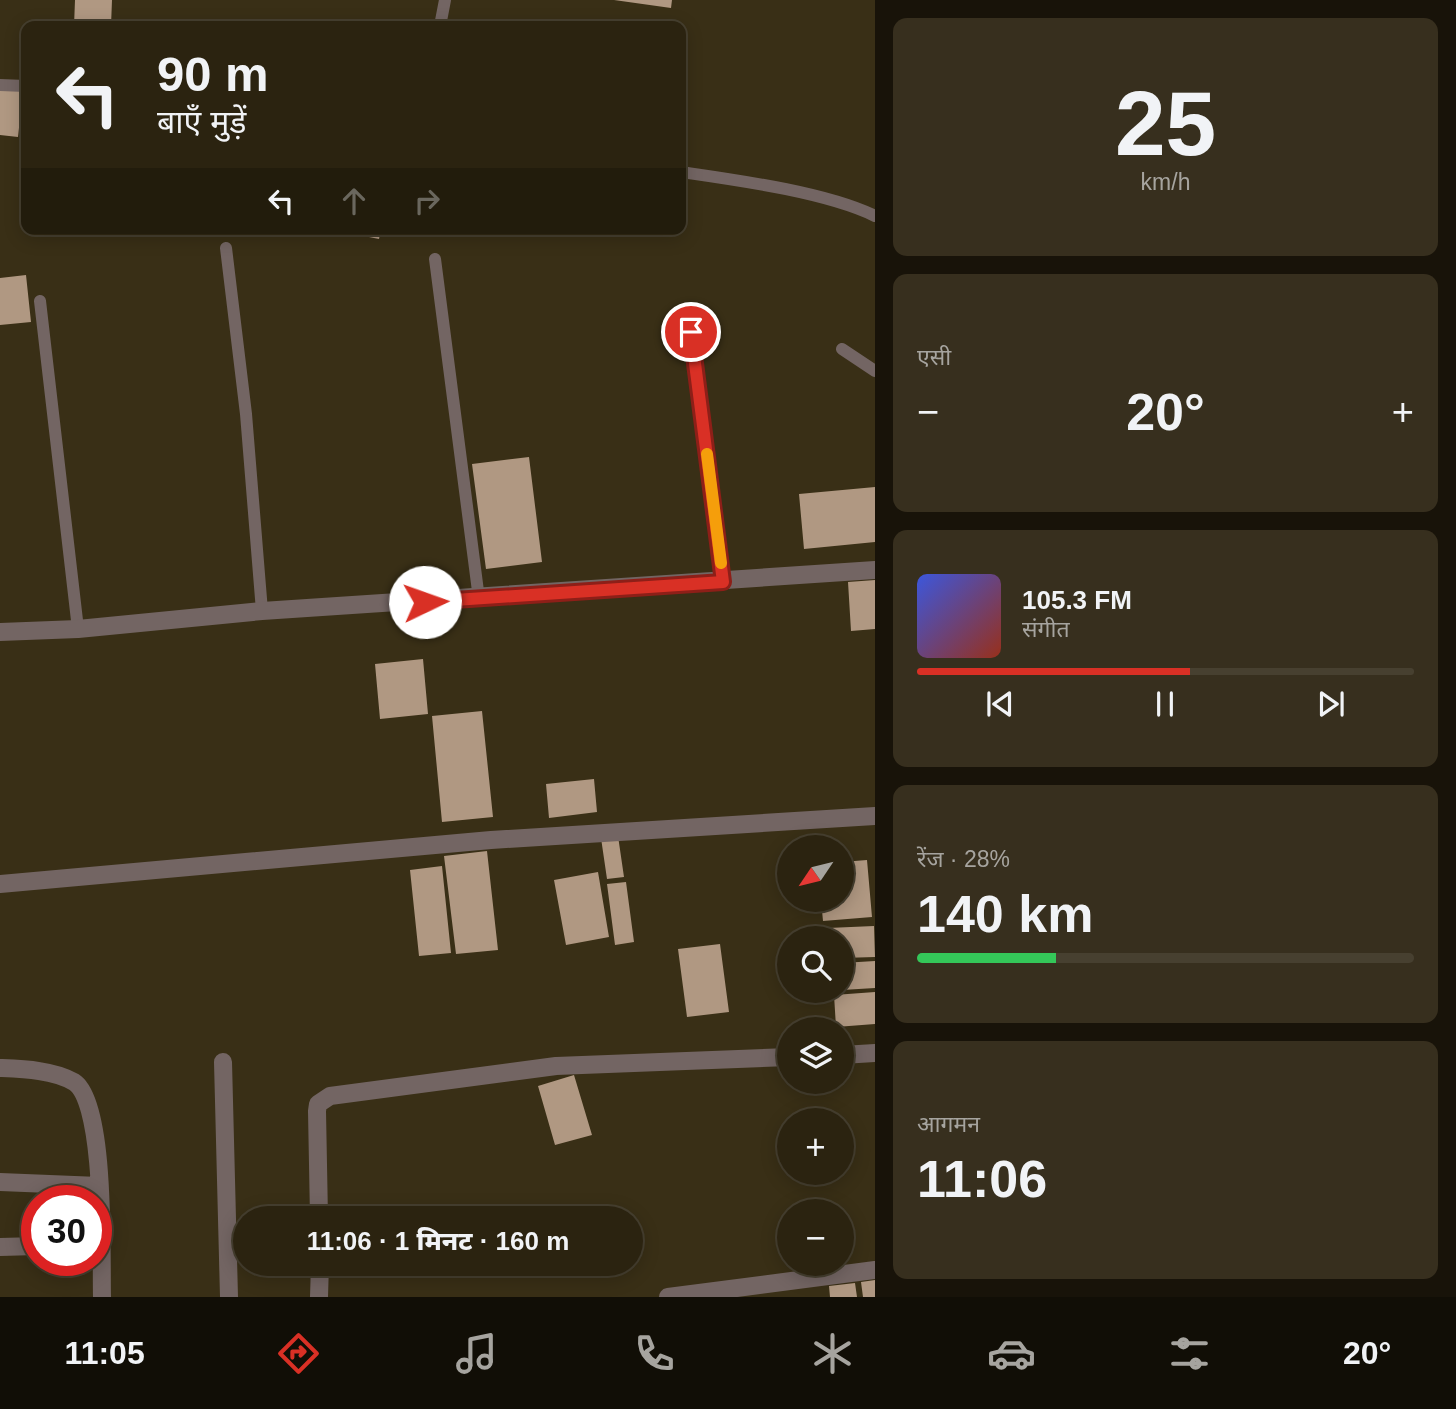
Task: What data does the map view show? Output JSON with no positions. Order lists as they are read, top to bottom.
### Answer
{
  "north": "bottom left",
  "page": {
    "tile": [
      ["25", "km/h"],
      "एसी",
      ["रेंज · 28%", "140 km"],
      ["आगमन", "11:06"]
    ],
    "turn": ["90 m", "बाएँ मुड़ें"],
    "heat": ["−", "20°", "+"],
    "song": ["105.3 FM", "संगीत"],
    "map_buttons": ["+", "−"],
    "limit": "30",
    "trip": "11:06 · 1 मिनट · 160 m",
    "tabs": ["11:05", "20°"]
  }
}
